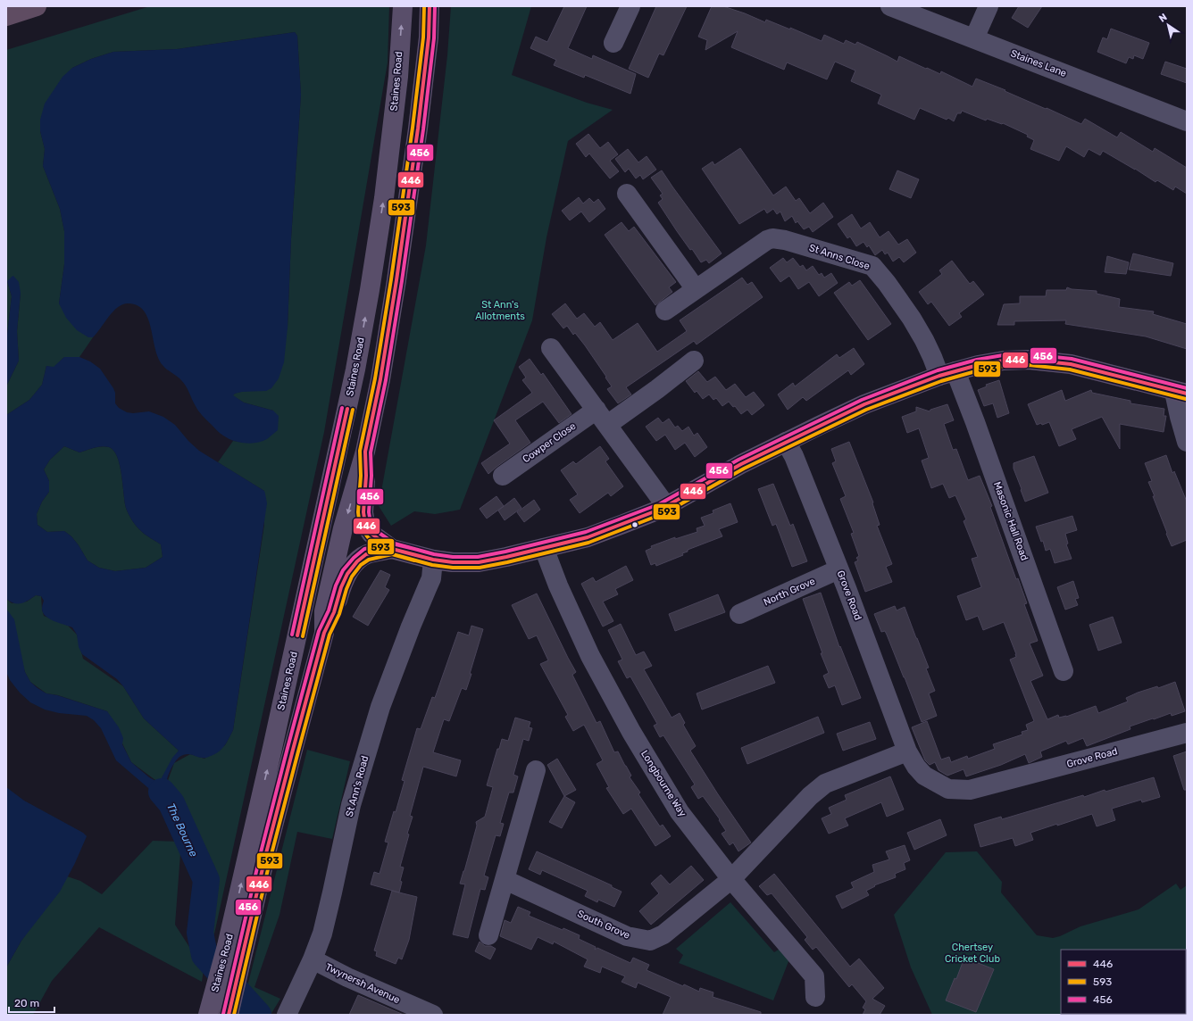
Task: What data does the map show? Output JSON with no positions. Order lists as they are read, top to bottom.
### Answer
{
  "streets": {
    "main road": ["Staines Road"],
    "street": [
      "Staines Lane",
      "St Anns Close",
      "Cowper Close",
      "Masonic Hall Road",
      "North Grove",
      "Grove Road",
      "Longbourne Way",
      "St Ann's Road",
      "South Grove",
      "Twynersh Avenue"
    ]
  },
  "crossings": [
    ["St Anns Close", "Masonic Hall Road"],
    ["North Grove", "Grove Road"],
    ["Longbourne Way", "South Grove"],
    ["St Ann's Road", "Twynersh Avenue"]
  ],
  "water": ["The Bourne"],
  "parks": ["St Ann's Allotments", "Chertsey Cricket Club"],
  "lines": ["transit line 446", "transit line 593", "transit line 456"],
  "legend": ["446", "593", "456"],
  "scale_bar": "20 m",
  "north": "top left"
}
